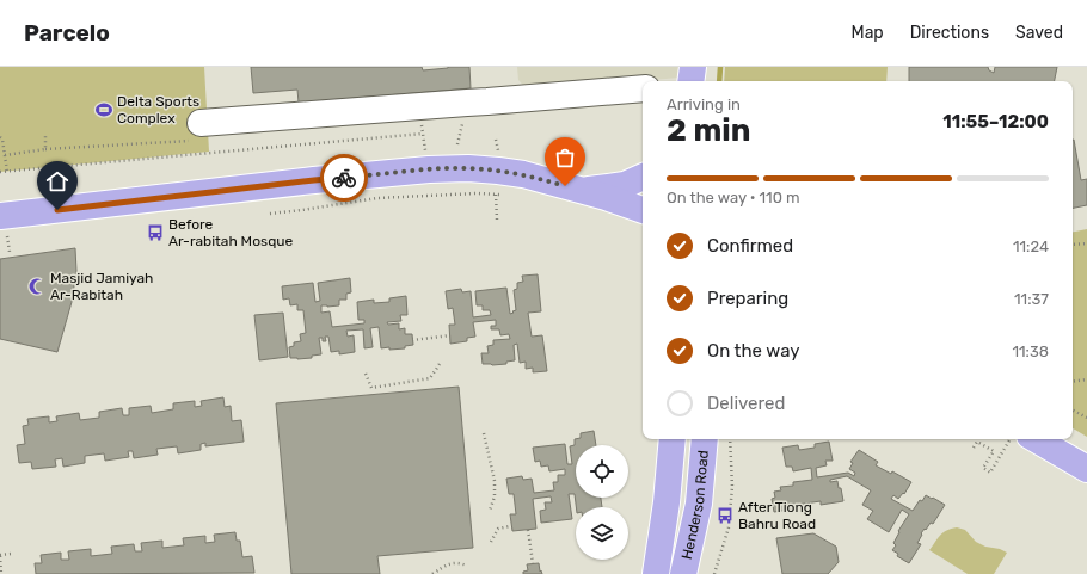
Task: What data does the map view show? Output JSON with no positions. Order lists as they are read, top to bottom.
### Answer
{
  "streets": {
    "main road": ["Henderson Road"]
  },
  "places": {
    "sports": ["Delta Sports Complex"],
    "bus stop": ["Before Ar-rabitah Mosque", "After Tiong Bahru Road"],
    "mosque": ["Masjid Jamiyah Ar-Rabitah"]
  },
  "page": {
    "header": "Parcelo",
    "nav": ["Map", "Directions", "Saved"],
    "heading": ["2 min", "Arriving in", "11:55–12:00"],
    "bar": "On the way · 110 m",
    "list": [
      ["Confirmed", "11:24"],
      ["Preparing", "11:37"],
      ["On the way", "11:38"],
      "Delivered"
    ]
  }
}
